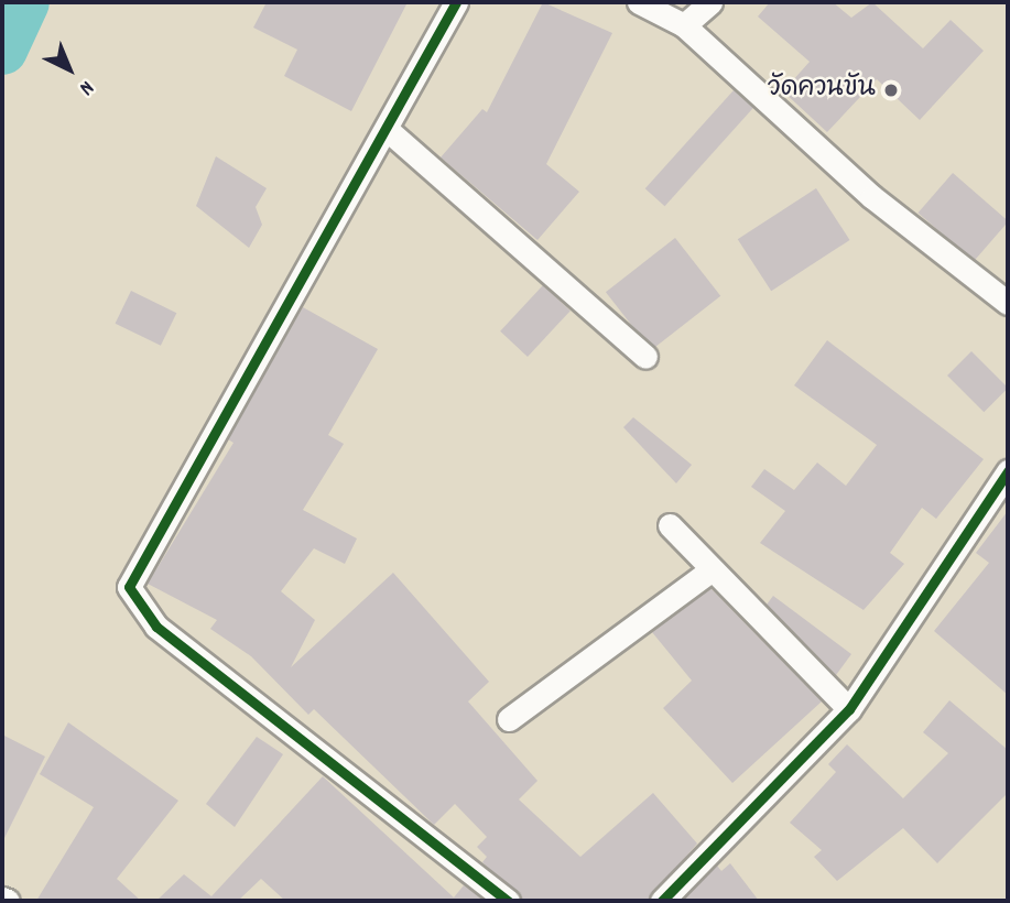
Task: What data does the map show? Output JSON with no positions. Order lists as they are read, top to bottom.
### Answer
{
  "places": ["วัดควนขัน"],
  "north": "bottom right"
}
